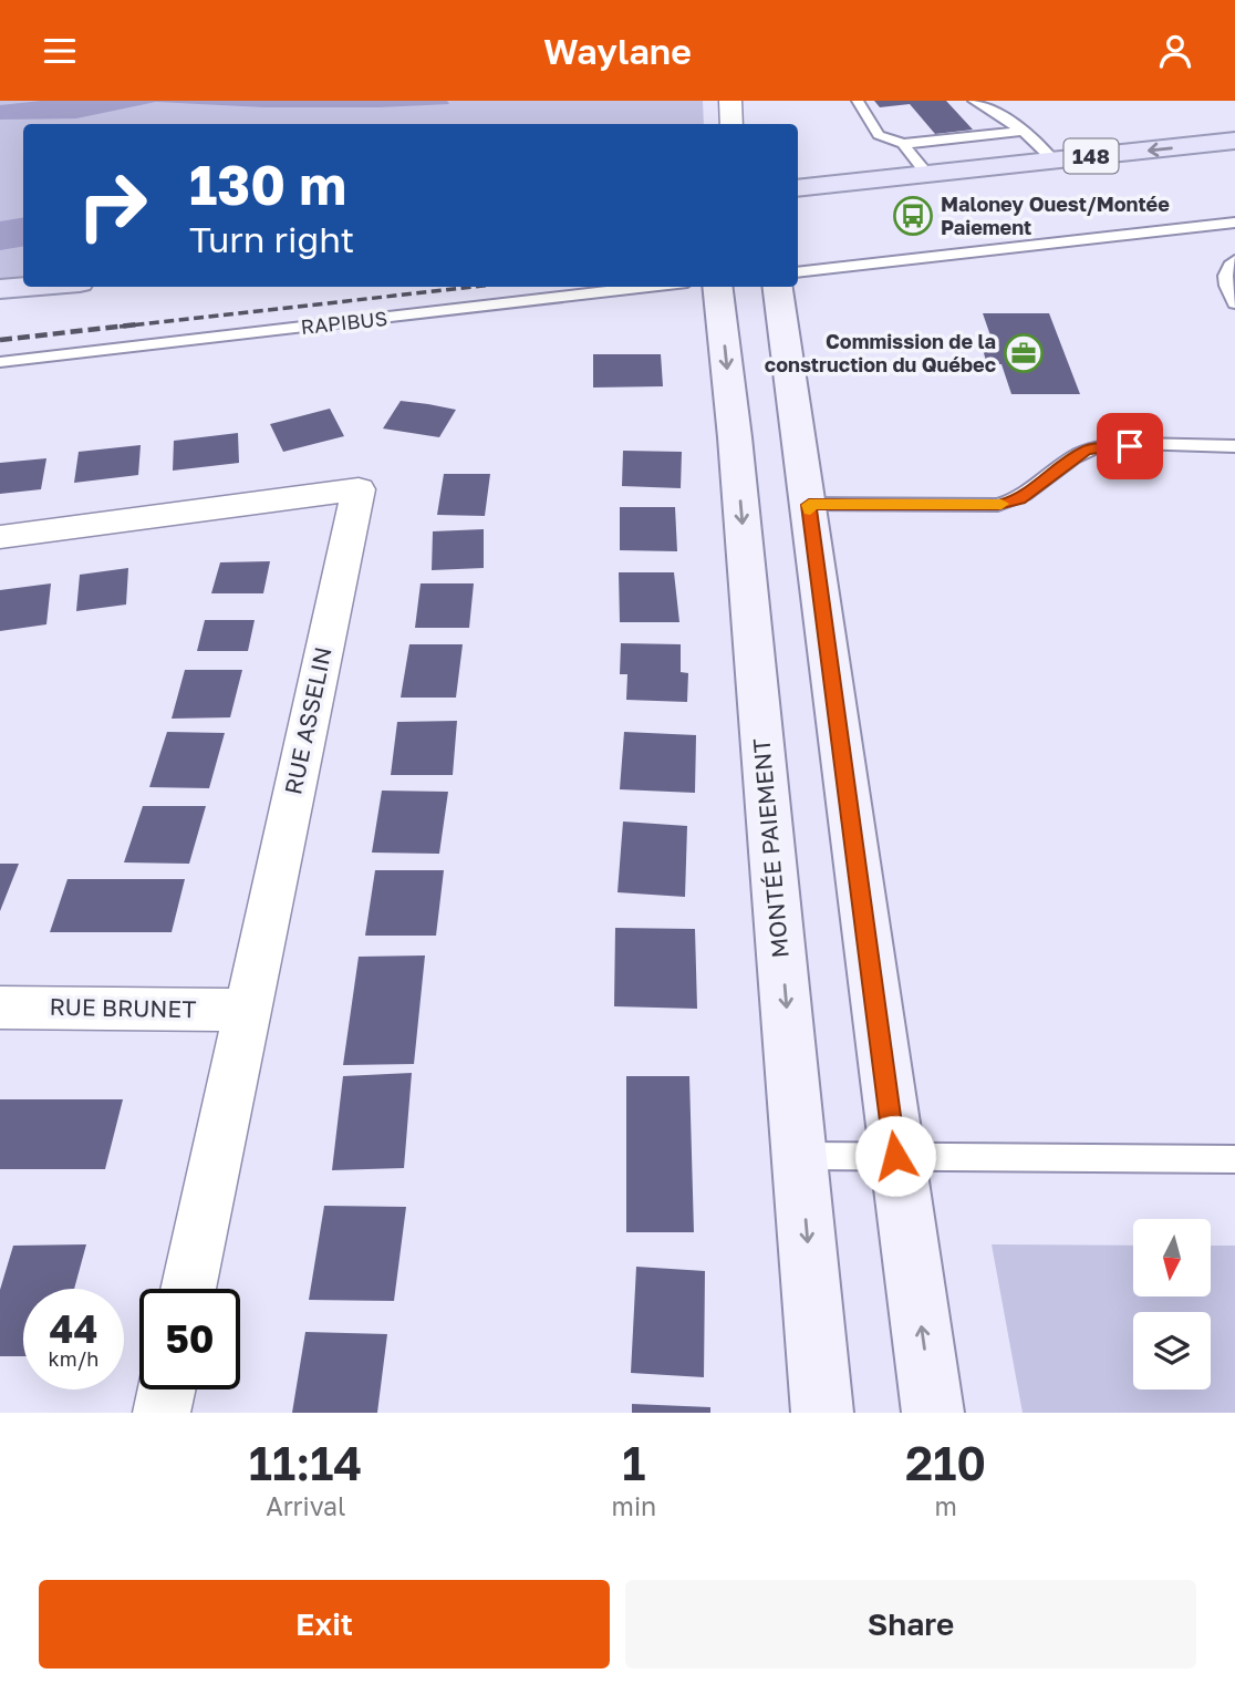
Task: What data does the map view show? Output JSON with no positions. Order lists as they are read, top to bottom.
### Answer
{
  "streets": {
    "main road": ["148", "MONTÉE PAIEMENT"],
    "street": ["RUE ASSELIN", "RUE BRUNET"],
    "lane": ["RAPIBUS"]
  },
  "crossings": [
    ["RUE ASSELIN", "RUE BRUNET"]
  ],
  "places": {
    "bus stop": ["Maloney Ouest/Montée Paiement"],
    "office": ["Commission de la construction du Québec"]
  },
  "north": "bottom",
  "page": {
    "header": "Waylane",
    "turn": ["130 m", "Turn right"],
    "speed": "44 km/h",
    "limit": "50",
    "eta": [
      "11:14",
      "Arrival",
      "1",
      "min",
      "210",
      "m"
    ],
    "buttons": ["Exit", "Share"]
  }
}
